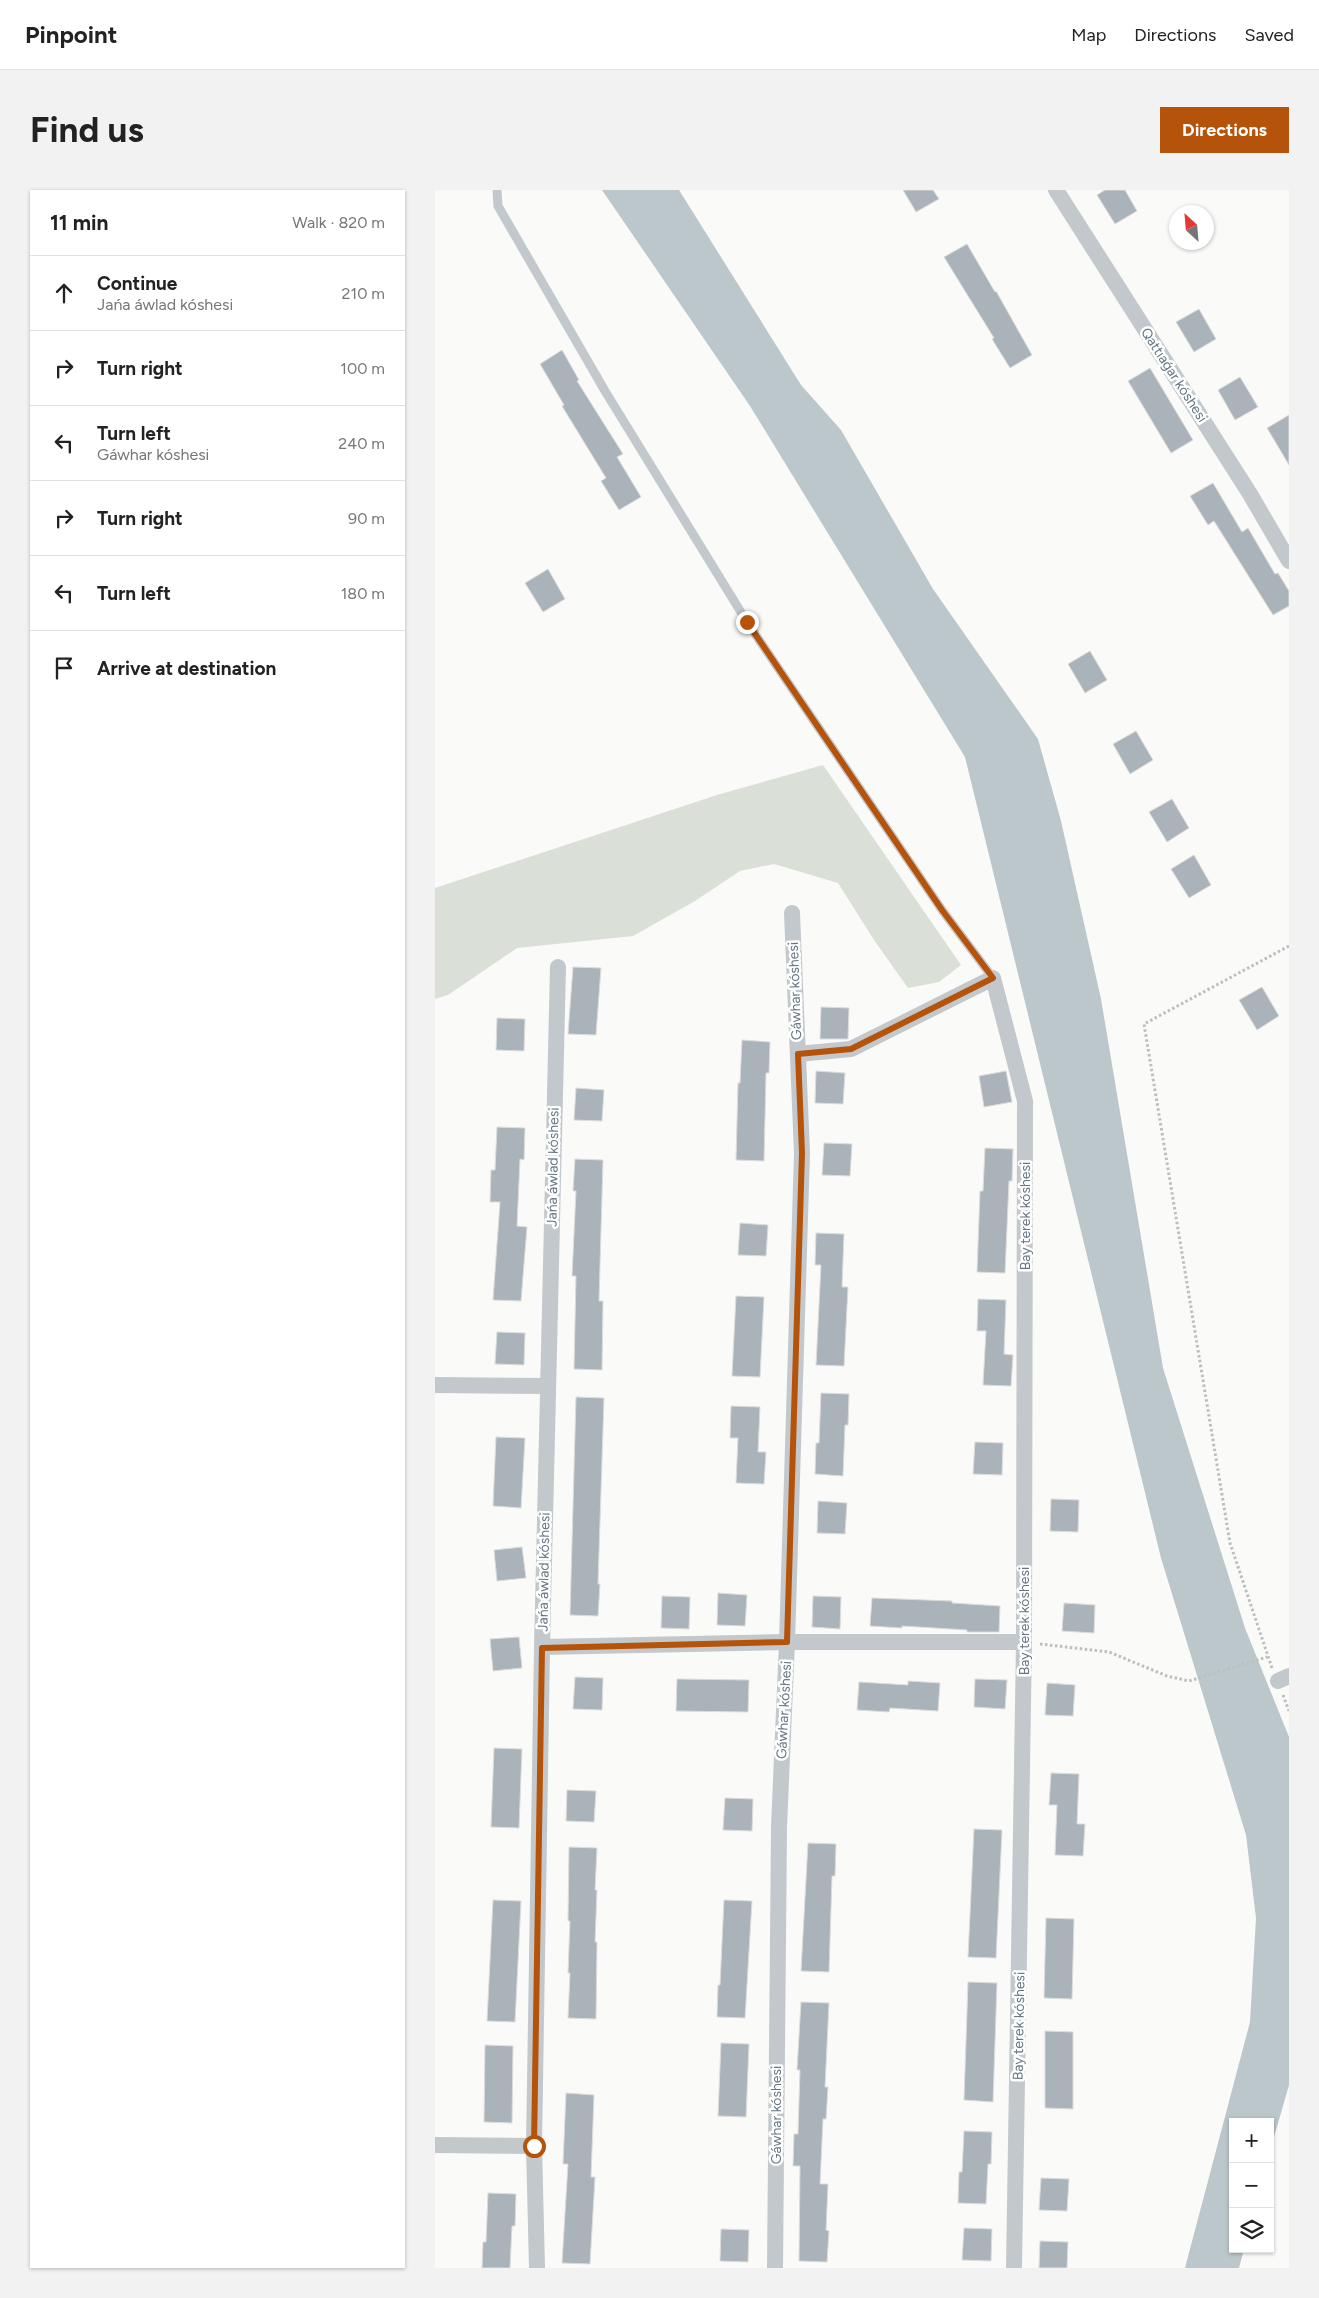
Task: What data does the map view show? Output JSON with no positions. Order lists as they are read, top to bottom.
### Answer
{
  "streets": {
    "street": [
      "Qattıaǵar kóshesi",
      "Gáwhar kóshesi",
      "Jańa áwlad kóshesi",
      "Bay terek kóshesi"
    ]
  },
  "north": "top left",
  "page": {
    "header": "Pinpoint",
    "nav": ["Map", "Directions", "Saved"],
    "buttons": "Directions",
    "title": "Find us",
    "heading": ["11 min", "Walk · 820 m"],
    "list": [
      ["Continue", "Jańa áwlad kóshesi", "210 m"],
      ["Turn right", "100 m"],
      ["Turn left", "Gáwhar kóshesi", "240 m"],
      ["Turn right", "90 m"],
      ["Turn left", "180 m"],
      "Arrive at destination"
    ],
    "map_buttons": ["+", "−"]
  }
}
